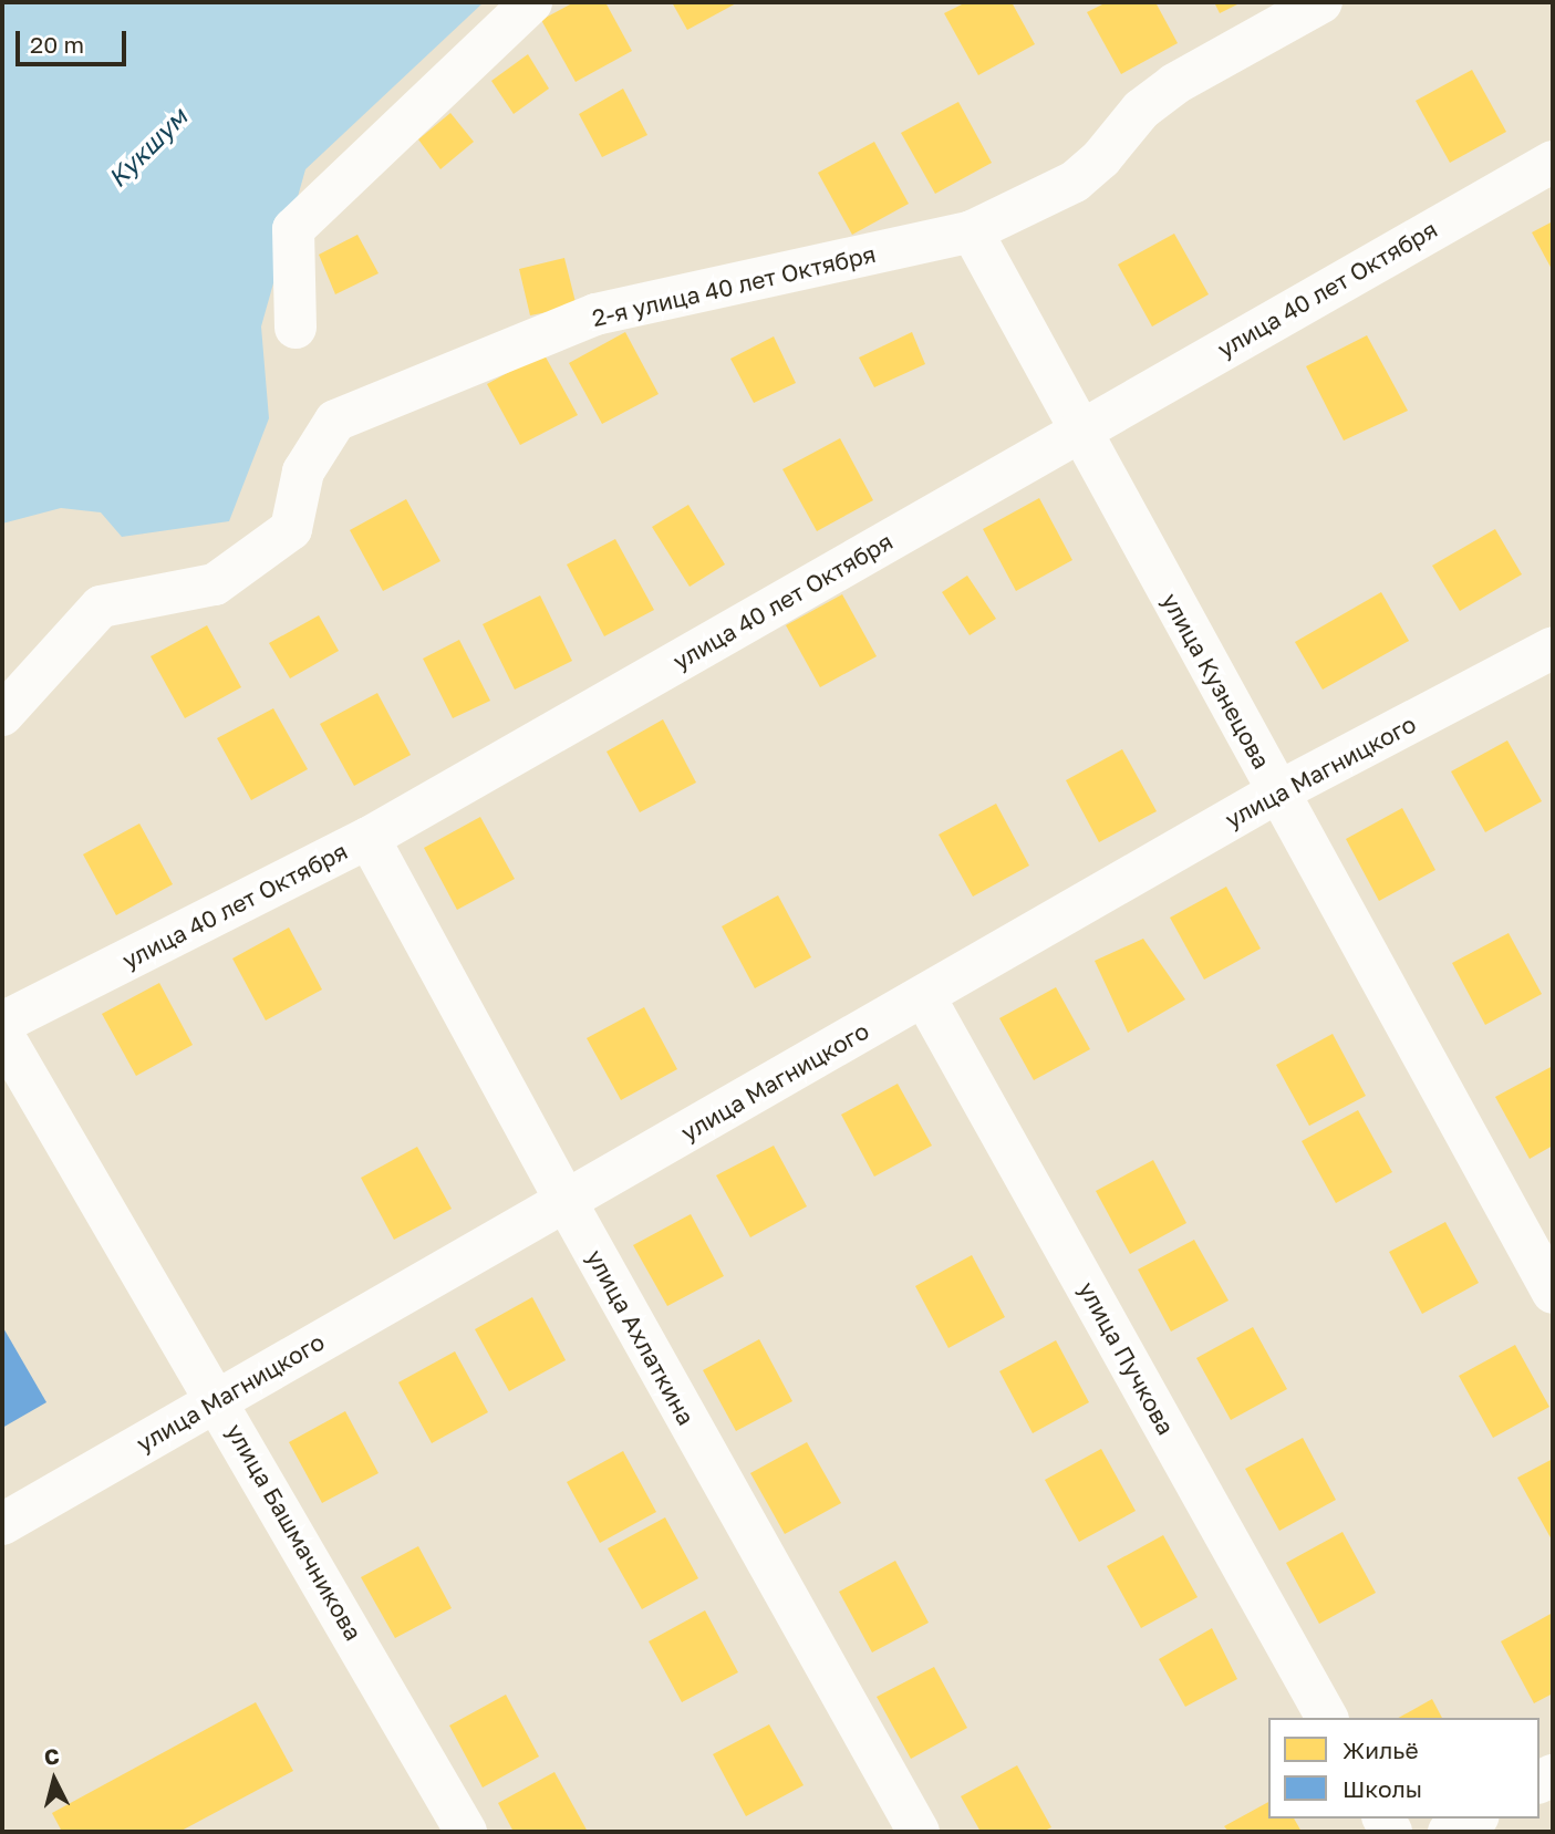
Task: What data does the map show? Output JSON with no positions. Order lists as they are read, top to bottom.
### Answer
{
  "streets": {
    "street": [
      "2-я улица 40 лет Октября",
      "улица 40 лет Октября",
      "улица Кузнецова",
      "улица Магницкого",
      "улица Ахлаткина",
      "улица Пучкова",
      "улица Башмачникова"
    ]
  },
  "crossings": [
    ["2-я улица 40 лет Октября", "улица Кузнецова"],
    ["улица 40 лет Октября", "улица Кузнецова"],
    ["улица 40 лет Октября", "улица Ахлаткина"],
    ["улица Кузнецова", "улица Магницкого"],
    ["улица Магницкого", "улица Ахлаткина"],
    ["улица Магницкого", "улица Пучкова"],
    ["улица Магницкого", "улица Башмачникова"]
  ],
  "water": ["Кукшум"],
  "legend": ["Жильё", "Школы"],
  "scale_bar": "20 m",
  "north": "top"
}
